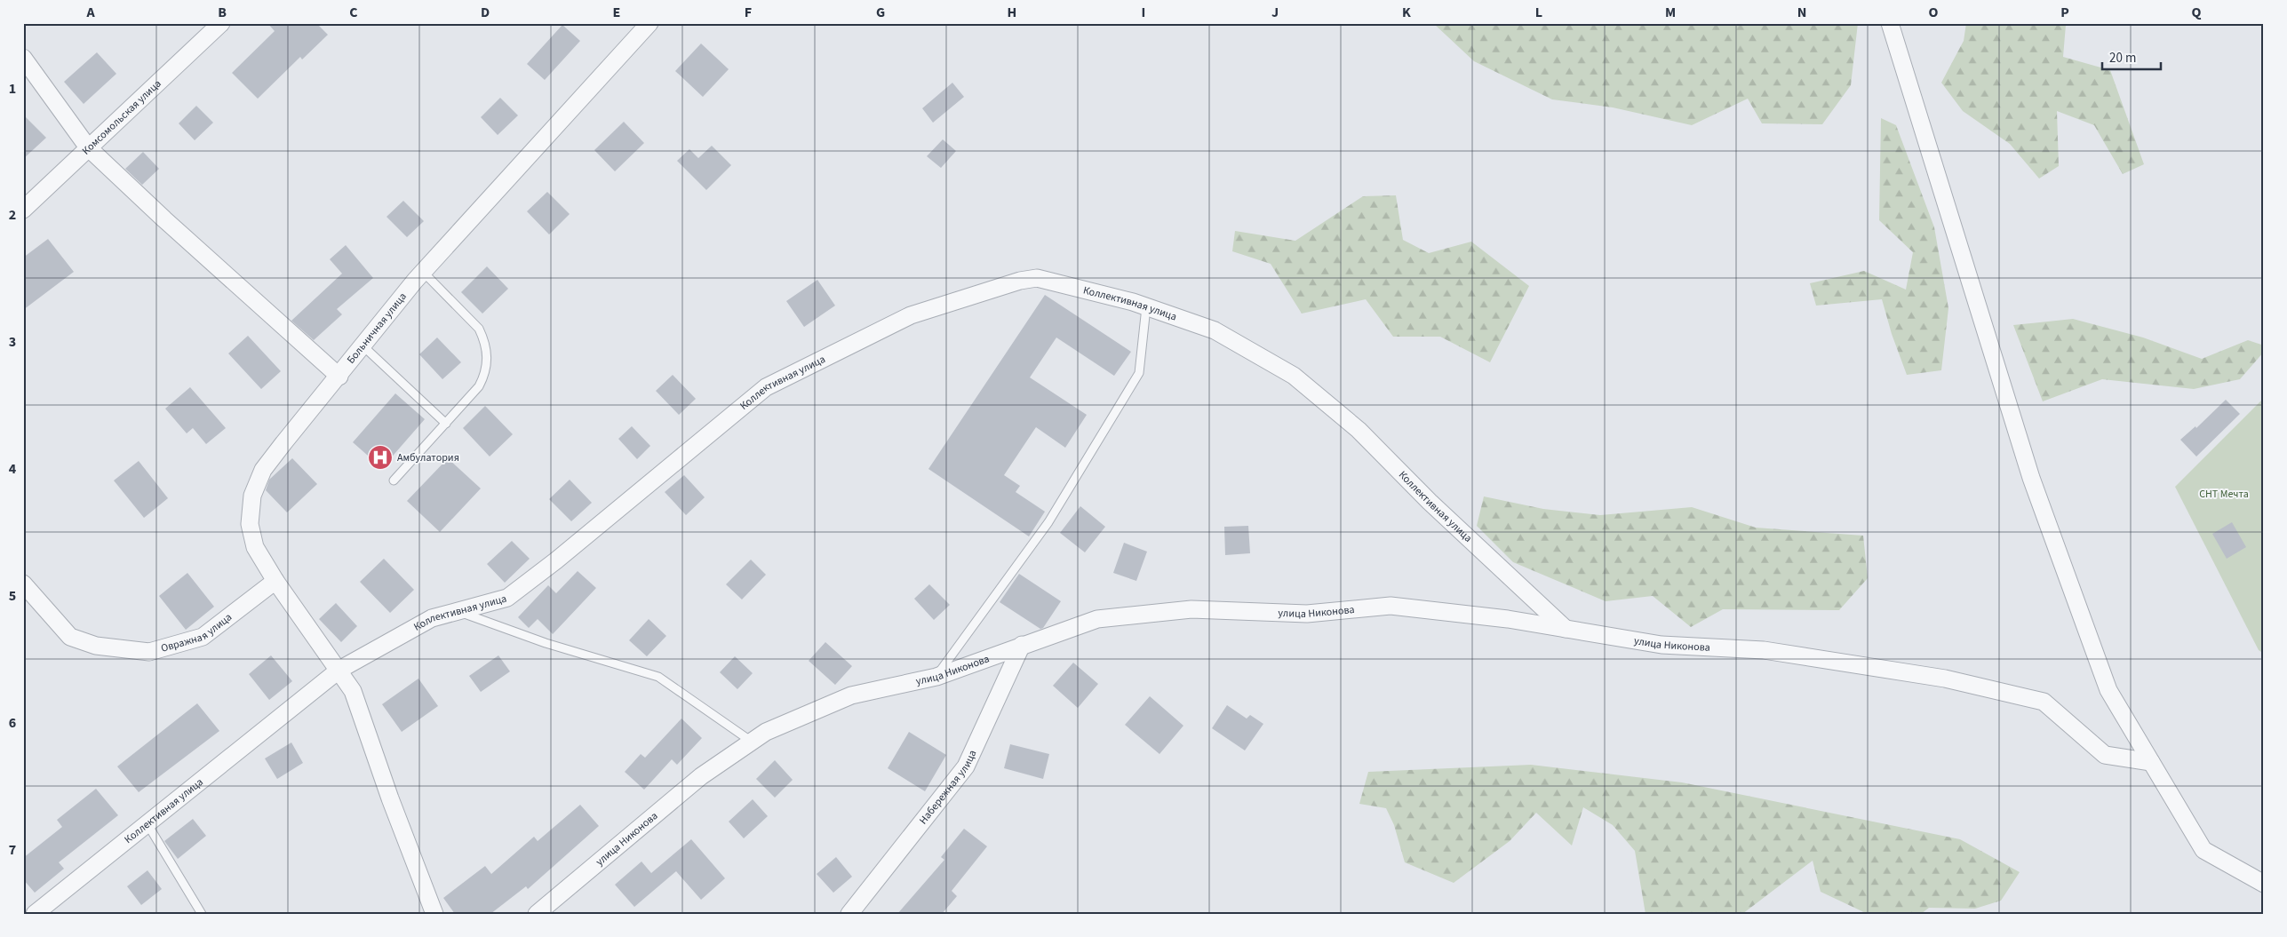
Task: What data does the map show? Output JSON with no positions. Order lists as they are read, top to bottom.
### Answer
{
  "streets": {
    "street": [
      "Комсомольская улица",
      "Коллективная улица",
      "Больничная улица",
      "улица Никонова",
      "Овражная улица",
      "Набережная улица"
    ]
  },
  "crossings": [
    ["Коллективная улица", "Больничная улица"],
    ["Коллективная улица", "улица Никонова"],
    ["Больничная улица", "Овражная улица"],
    ["улица Никонова", "Набережная улица"]
  ],
  "parks": ["СНТ Мечта"],
  "places": {
    "hospital": ["Амбулатория"]
  },
  "scale_bar": "20 m",
  "grid": {
    "columns": [
      "A",
      "B",
      "C",
      "D",
      "E",
      "F",
      "G",
      "H",
      "I",
      "J",
      "K",
      "L",
      "M",
      "N",
      "O",
      "P",
      "Q"
    ],
    "rows": [
      "1",
      "2",
      "3",
      "4",
      "5",
      "6",
      "7"
    ]
  }
}
